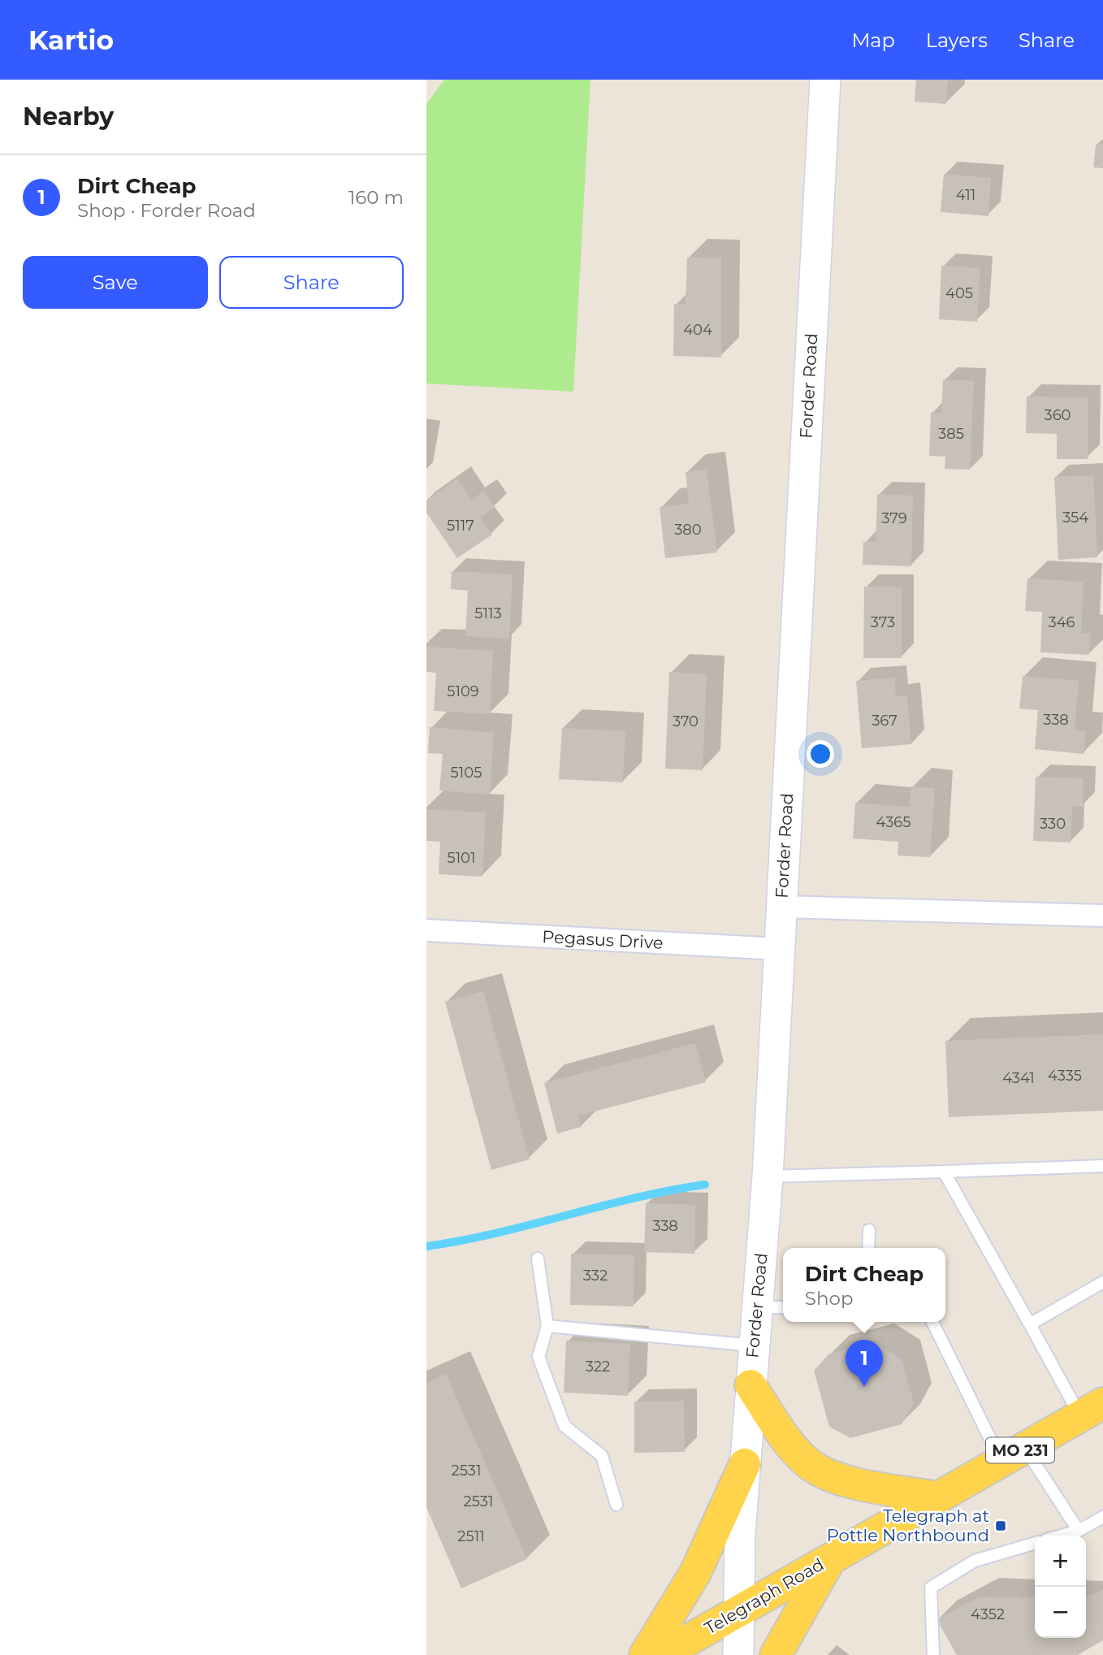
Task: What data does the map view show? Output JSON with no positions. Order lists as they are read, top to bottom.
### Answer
{
  "streets": {
    "main road": ["Forder Road", "MO 231", "Telegraph Road"],
    "street": ["Pegasus Drive"]
  },
  "crossings": [
    ["Forder Road", "Pegasus Drive"],
    ["Forder Road", "Telegraph Road"]
  ],
  "places": {
    "transit": ["Telegraph at Pottle Northbound"]
  },
  "house_numbers": [
    "411",
    "405",
    "404",
    "360",
    "385",
    "354",
    "379",
    "5117",
    "380",
    "5113",
    "373",
    "346",
    "5109",
    "338",
    "367",
    "370",
    "5105",
    "4365",
    "330",
    "5101",
    "4335",
    "4341",
    "338",
    "332",
    "322",
    "2531",
    "2531",
    "2511",
    "4352"
  ],
  "page": {
    "header": "Kartio",
    "nav": ["Map", "Layers", "Share"],
    "heading": "Nearby",
    "list": [
      {
        "mark": "1",
        "name": "Dirt Cheap",
        "note": "Shop · Forder Road",
        "value": "160 m"
      }
    ],
    "buttons": ["Save", "Share"],
    "popup": ["Dirt Cheap", "Shop"],
    "pins": "1",
    "map_buttons": ["+", "−"]
  }
}
